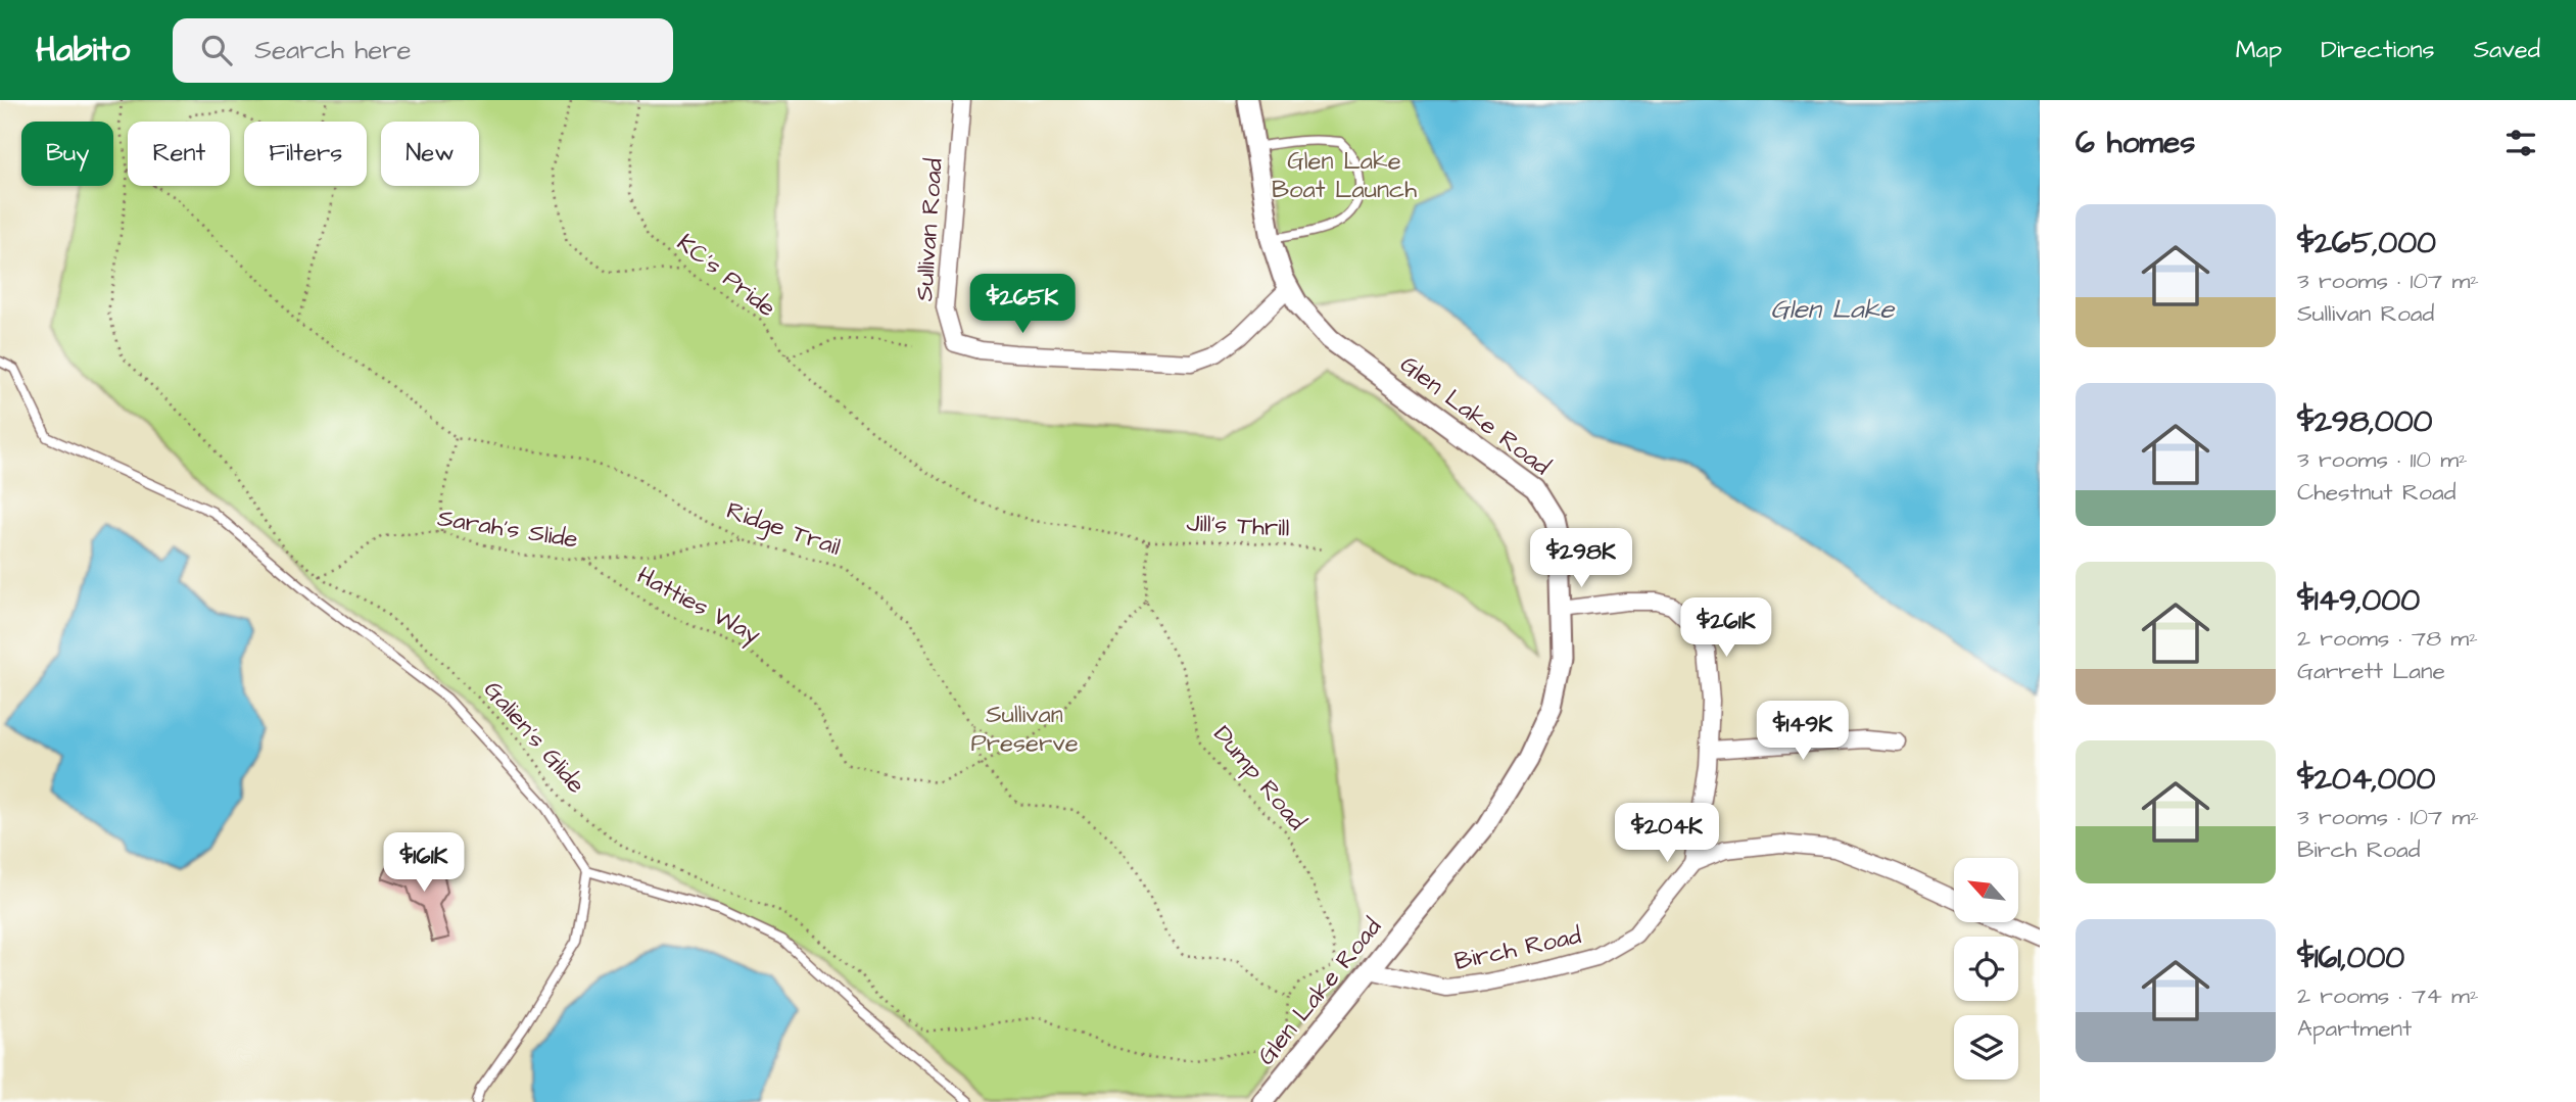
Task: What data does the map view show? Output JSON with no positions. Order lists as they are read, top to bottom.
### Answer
{
  "streets": {
    "street": ["Sullivan Road", "Glen Lake Road", "Birch Road"],
    "path": [
      "KC's Pride",
      "Jill's Thrill",
      "Sarah's Slide",
      "Ridge Trail",
      "Hatties Way",
      "Galien's Glide",
      "Dump Road"
    ]
  },
  "crossings": [
    ["Sullivan Road", "Glen Lake Road"],
    ["KC's Pride", "Jill's Thrill"],
    ["Glen Lake Road", "Birch Road"],
    ["Sarah's Slide", "Ridge Trail"],
    ["Sarah's Slide", "Hatties Way"],
    ["Sarah's Slide", "Galien's Glide"],
    ["Ridge Trail", "Hatties Way"],
    ["Ridge Trail", "Galien's Glide"],
    ["Ridge Trail", "Dump Road"],
    ["Hatties Way", "Dump Road"],
    ["Galien's Glide", "Dump Road"]
  ],
  "water": ["Glen Lake"],
  "parks": ["Glen Lake Boat Launch", "Sullivan Preserve"],
  "north": "top left",
  "page": {
    "header": "Habito",
    "search": "Search here",
    "nav": ["Map", "Directions", "Saved"],
    "heading": "6 homes",
    "chip": [
      "Buy",
      "Rent",
      "Filters",
      "New"
    ],
    "list": [
      {
        "name": "$265,000",
        "note": "3 rooms · 107 m² · Sullivan Road"
      },
      {
        "name": "$298,000",
        "note": "3 rooms · 110 m² · Chestnut Road"
      },
      {
        "name": "$149,000",
        "note": "2 rooms · 78 m² · Garrett Lane"
      },
      {
        "name": "$204,000",
        "note": "3 rooms · 107 m² · Birch Road"
      },
      {
        "name": "$161,000",
        "note": "2 rooms · 74 m² · Apartment"
      }
    ],
    "price": [
      "$265K",
      "$298K",
      "$261K",
      "$149K",
      "$204K",
      "$161K"
    ]
  }
}
